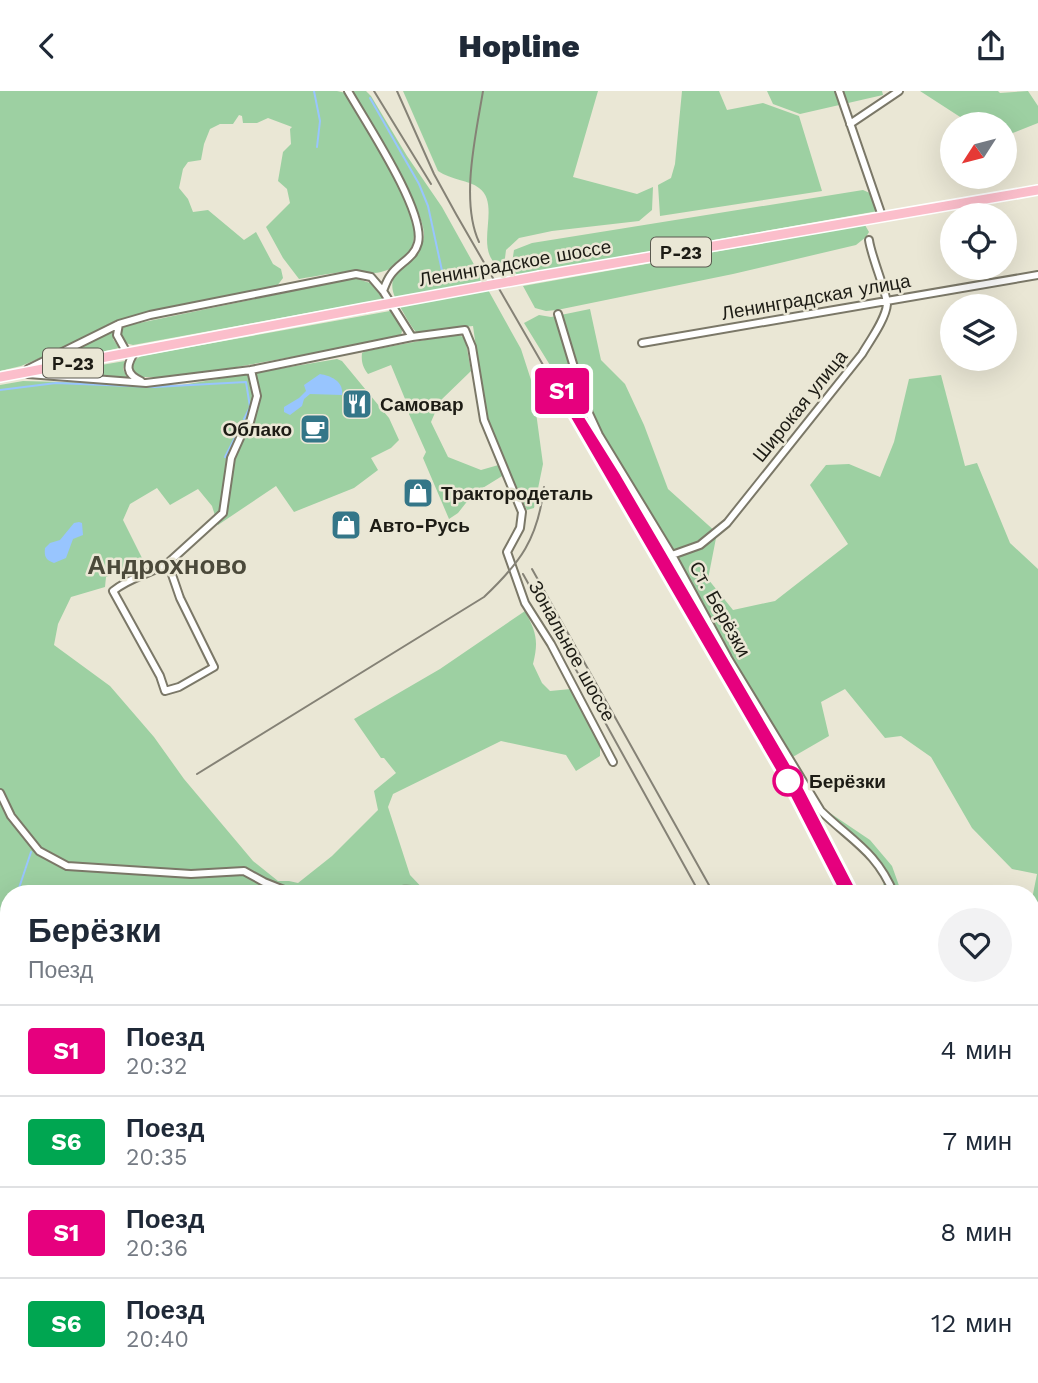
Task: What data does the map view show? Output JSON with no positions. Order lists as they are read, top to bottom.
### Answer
{
  "streets": {
    "highway": ["Р-23", "Ленинградское шоссе"],
    "street": [
      "Ленинградская улица",
      "Широкая улица",
      "Ст. Берёзки",
      "Зональное шоссе"
    ]
  },
  "crossings": [
    ["Ленинградская улица", "Широкая улица"],
    ["Широкая улица", "Ст. Берёзки"]
  ],
  "districts": ["Андрохново"],
  "places": {
    "restaurant": ["Самовар"],
    "cafe": ["Облако"],
    "shop": ["Трактородеталь", "Авто-Русь"],
    "other": ["Берёзки"]
  },
  "north": "bottom left",
  "page": {
    "header": "Hopline",
    "on_map": "S1",
    "heading": ["Берёзки", "Поезд"],
    "list": [
      {
        "mark": "S1",
        "name": "Поезд",
        "note": "20:32",
        "value": "4 мин"
      },
      {
        "mark": "S6",
        "name": "Поезд",
        "note": "20:35",
        "value": "7 мин"
      },
      {
        "mark": "S1",
        "name": "Поезд",
        "note": "20:36",
        "value": "8 мин"
      },
      {
        "mark": "S6",
        "name": "Поезд",
        "note": "20:40",
        "value": "12 мин"
      }
    ]
  }
}
